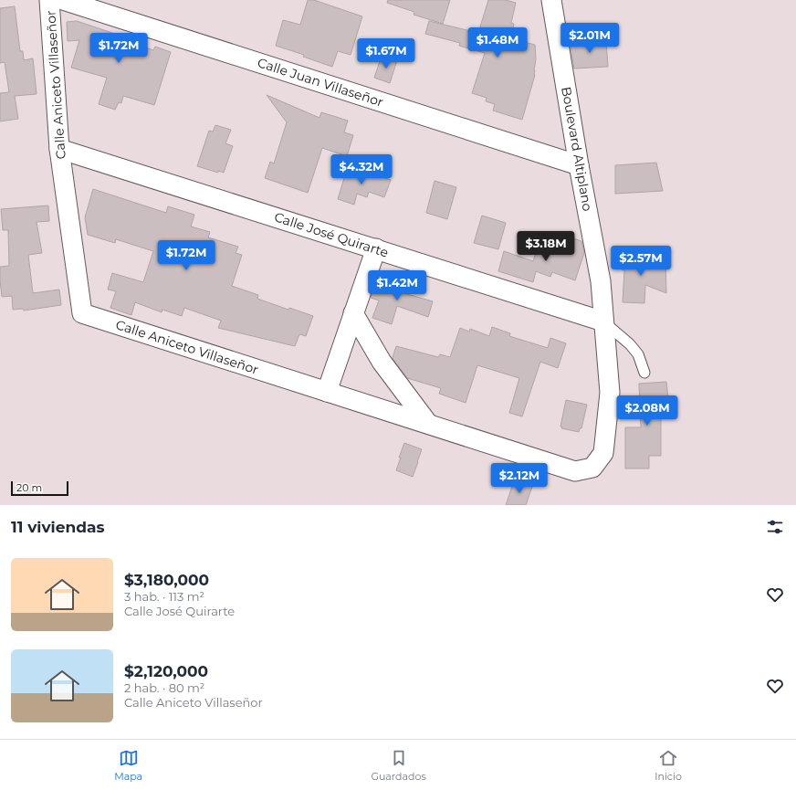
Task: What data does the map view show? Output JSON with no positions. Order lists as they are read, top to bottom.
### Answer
{
  "streets": {
    "street": [
      "Calle Juan Villaseñor",
      "Calle Aniceto Villaseñor",
      "Boulevard Altiplano",
      "Calle José Quirarte"
    ]
  },
  "crossings": [
    ["Calle Juan Villaseñor", "Boulevard Altiplano"],
    ["Calle Aniceto Villaseñor", "Boulevard Altiplano"],
    ["Calle Aniceto Villaseñor", "Calle José Quirarte"],
    ["Boulevard Altiplano", "Calle José Quirarte"]
  ],
  "scale_bar": "20 m",
  "page": {
    "price": [
      "$2.01M",
      "$1.48M",
      "$1.72M",
      "$1.67M",
      "$4.32M",
      "$3.18M",
      "$1.72M",
      "$2.57M",
      "$1.42M",
      "$2.08M",
      "$2.12M"
    ],
    "scale": "20 m",
    "heading": "11 viviendas",
    "list": [
      {
        "name": "$3,180,000",
        "note": "3 hab. · 113 m² · Calle José Quirarte"
      },
      {
        "name": "$2,120,000",
        "note": "2 hab. · 80 m² · Calle Aniceto Villaseñor"
      }
    ],
    "tabs": ["Mapa", "Guardados", "Inicio"]
  }
}
